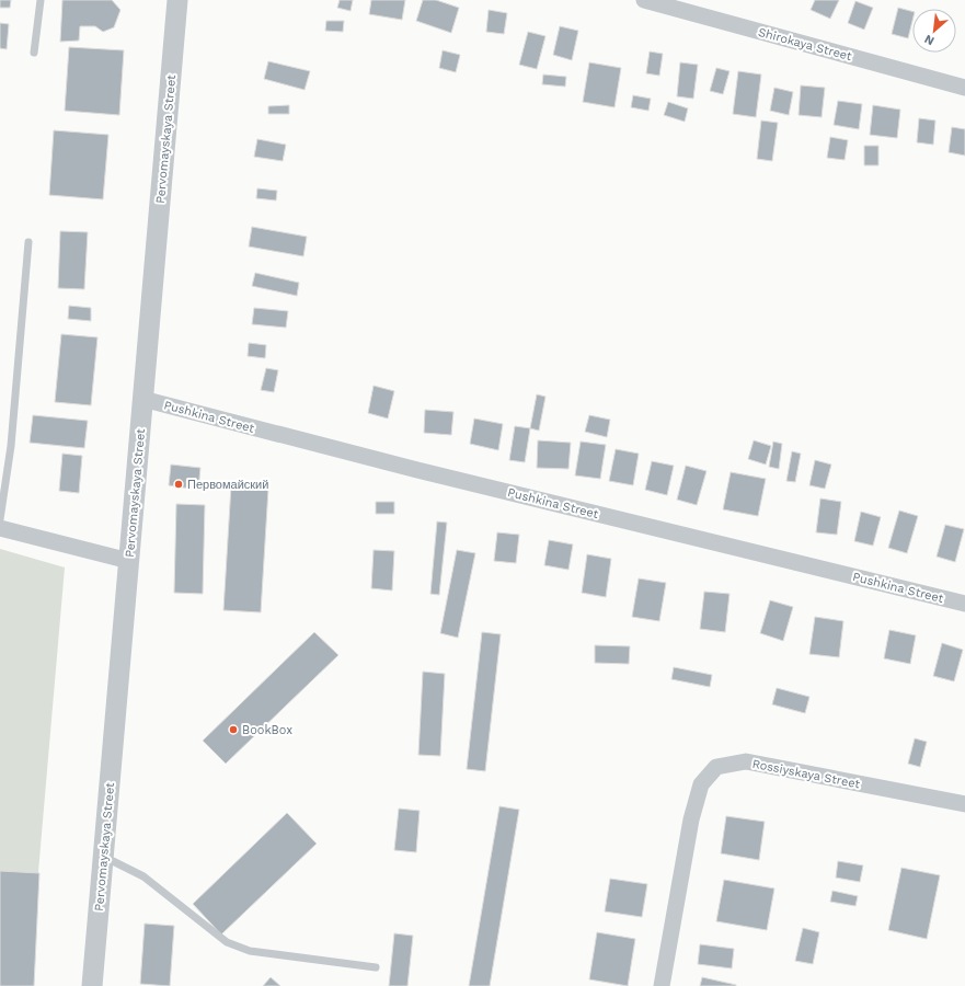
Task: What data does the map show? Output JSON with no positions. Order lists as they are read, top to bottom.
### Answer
{
  "streets": {
    "street": [
      "Shirokaya Street",
      "Pervomayskaya Street",
      "Pushkina Street",
      "Rossiyskaya Street"
    ]
  },
  "crossings": [
    ["Pervomayskaya Street", "Pushkina Street"]
  ],
  "places": ["Первомайский", "BookBox"],
  "north": "bottom left"
}
